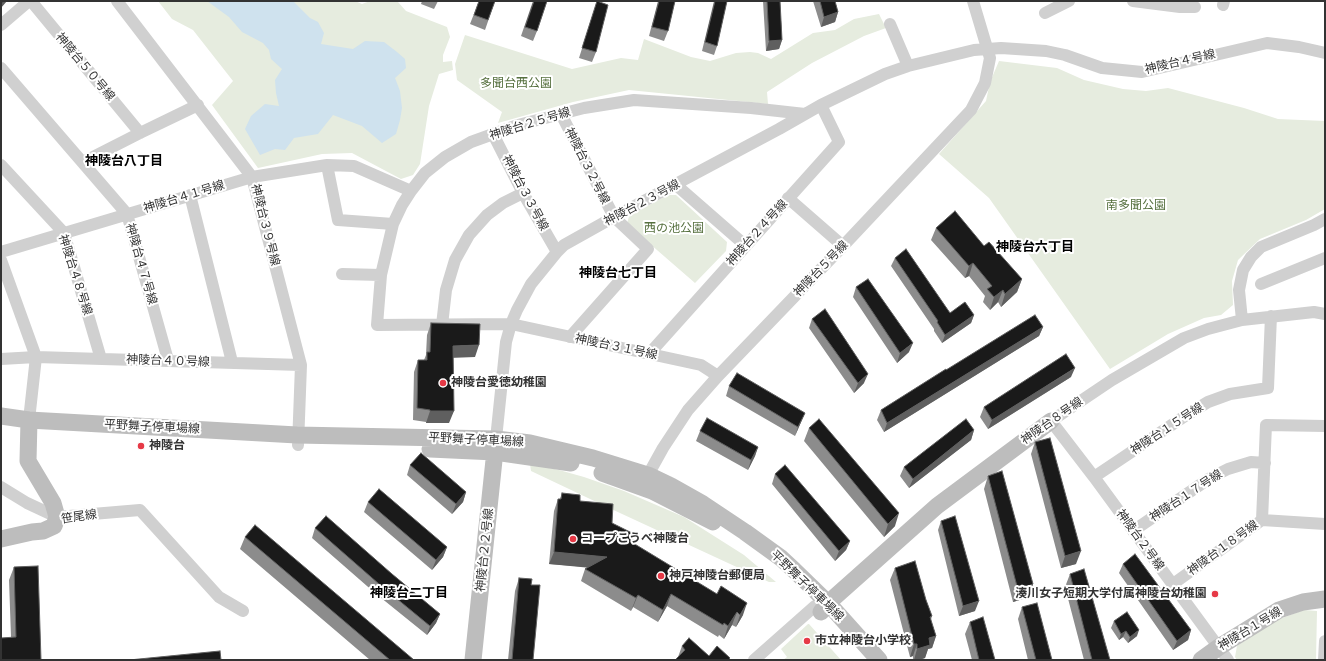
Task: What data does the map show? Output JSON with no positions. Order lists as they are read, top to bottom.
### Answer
{
  "streets": {
    "main road": [
      "神陵台８号線",
      "平野舞子停車場線",
      "笹尾線",
      "神陵台２２号線",
      "神陵台１号線"
    ],
    "street": [
      "神陵台４号線",
      "神陵台５０号線",
      "神陵台２５号線",
      "神陵台３２号線",
      "神陵台３３号線",
      "神陵台４１号線",
      "神陵台２３号線",
      "神陵台３９号線",
      "神陵台２４号線",
      "神陵台４７号線",
      "神陵台５号線",
      "神陵台４８号線",
      "神陵台３１号線",
      "神陵台４０号線",
      "神陵台１５号線",
      "神陵台１７号線",
      "神陵台２号線",
      "神陵台１８号線"
    ]
  },
  "crossings": [
    ["神陵台４号線", "神陵台２３号線"],
    ["神陵台４号線", "神陵台５号線"],
    ["神陵台２５号線", "神陵台３２号線"],
    ["神陵台２５号線", "神陵台３３号線"],
    ["神陵台２５号線", "神陵台４１号線"],
    ["神陵台２５号線", "神陵台２３号線"],
    ["神陵台２５号線", "神陵台３１号線"],
    ["神陵台３２号線", "神陵台２３号線"],
    ["神陵台３２号線", "神陵台３１号線"],
    ["神陵台３３号線", "神陵台２３号線"],
    ["神陵台４１号線", "神陵台３９号線"],
    ["神陵台４１号線", "神陵台４７号線"],
    ["神陵台４１号線", "神陵台４８号線"],
    ["神陵台２３号線", "神陵台２４号線"],
    ["神陵台２３号線", "神陵台５号線"],
    ["神陵台２３号線", "神陵台３１号線"],
    ["神陵台２３号線", "平野舞子停車場線"],
    ["神陵台２３号線", "神陵台２２号線"],
    ["神陵台３９号線", "神陵台４０号線"],
    ["神陵台３９号線", "平野舞子停車場線"],
    ["神陵台２４号線", "神陵台３１号線"],
    ["神陵台４７号線", "神陵台４０号線"],
    ["神陵台５号線", "神陵台３１号線"],
    ["神陵台５号線", "平野舞子停車場線"],
    ["神陵台４８号線", "神陵台４０号線"],
    ["神陵台８号線", "平野舞子停車場線"],
    ["神陵台８号線", "神陵台１５号線"],
    ["神陵台８号線", "神陵台２号線"],
    ["平野舞子停車場線", "神陵台２２号線"],
    ["神陵台１５号線", "神陵台２号線"],
    ["神陵台１７号線", "神陵台２号線"],
    ["神陵台２号線", "神陵台１８号線"],
    ["神陵台２号線", "神陵台１号線"]
  ],
  "districts": [
    "神陵台八丁目",
    "神陵台六丁目",
    "神陵台七丁目",
    "神陵台二丁目"
  ],
  "parks": ["多聞台西公園", "南多聞公園", "西の池公園"],
  "places": [
    "神陵台愛徳幼稚園",
    "神陵台",
    "コープこうべ神陵台",
    "神戸神陵台郵便局",
    "湊川女子短期大学付属神陵台幼稚園",
    "市立神陵台小学校"
  ]
}
